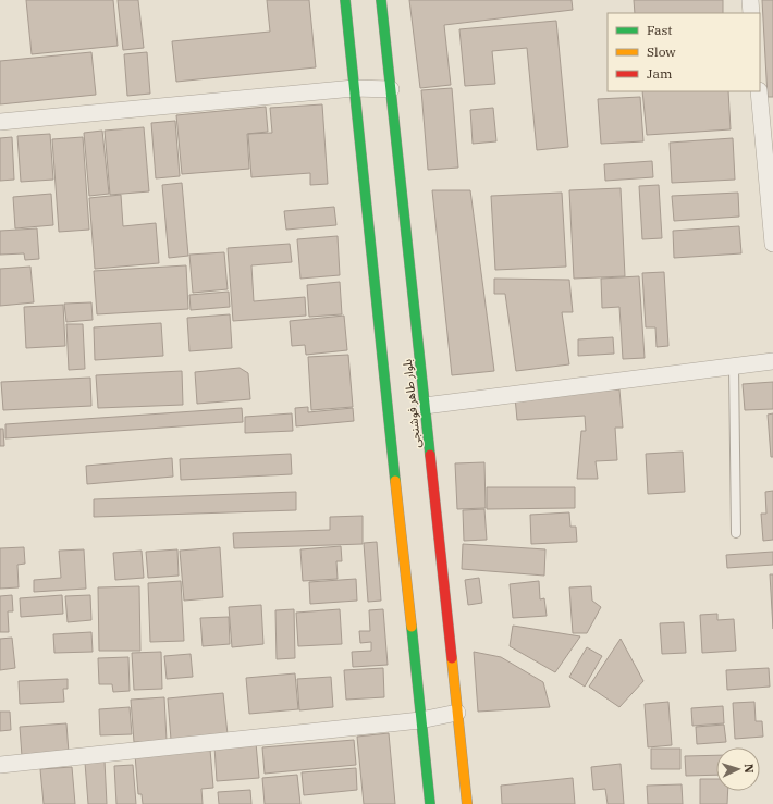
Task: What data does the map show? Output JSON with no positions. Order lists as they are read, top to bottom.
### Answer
{
  "streets": {
    "street": ["بلوار طاهر فوشنجی"]
  },
  "legend": ["Fast", "Slow", "Jam"],
  "north": "right"
}
